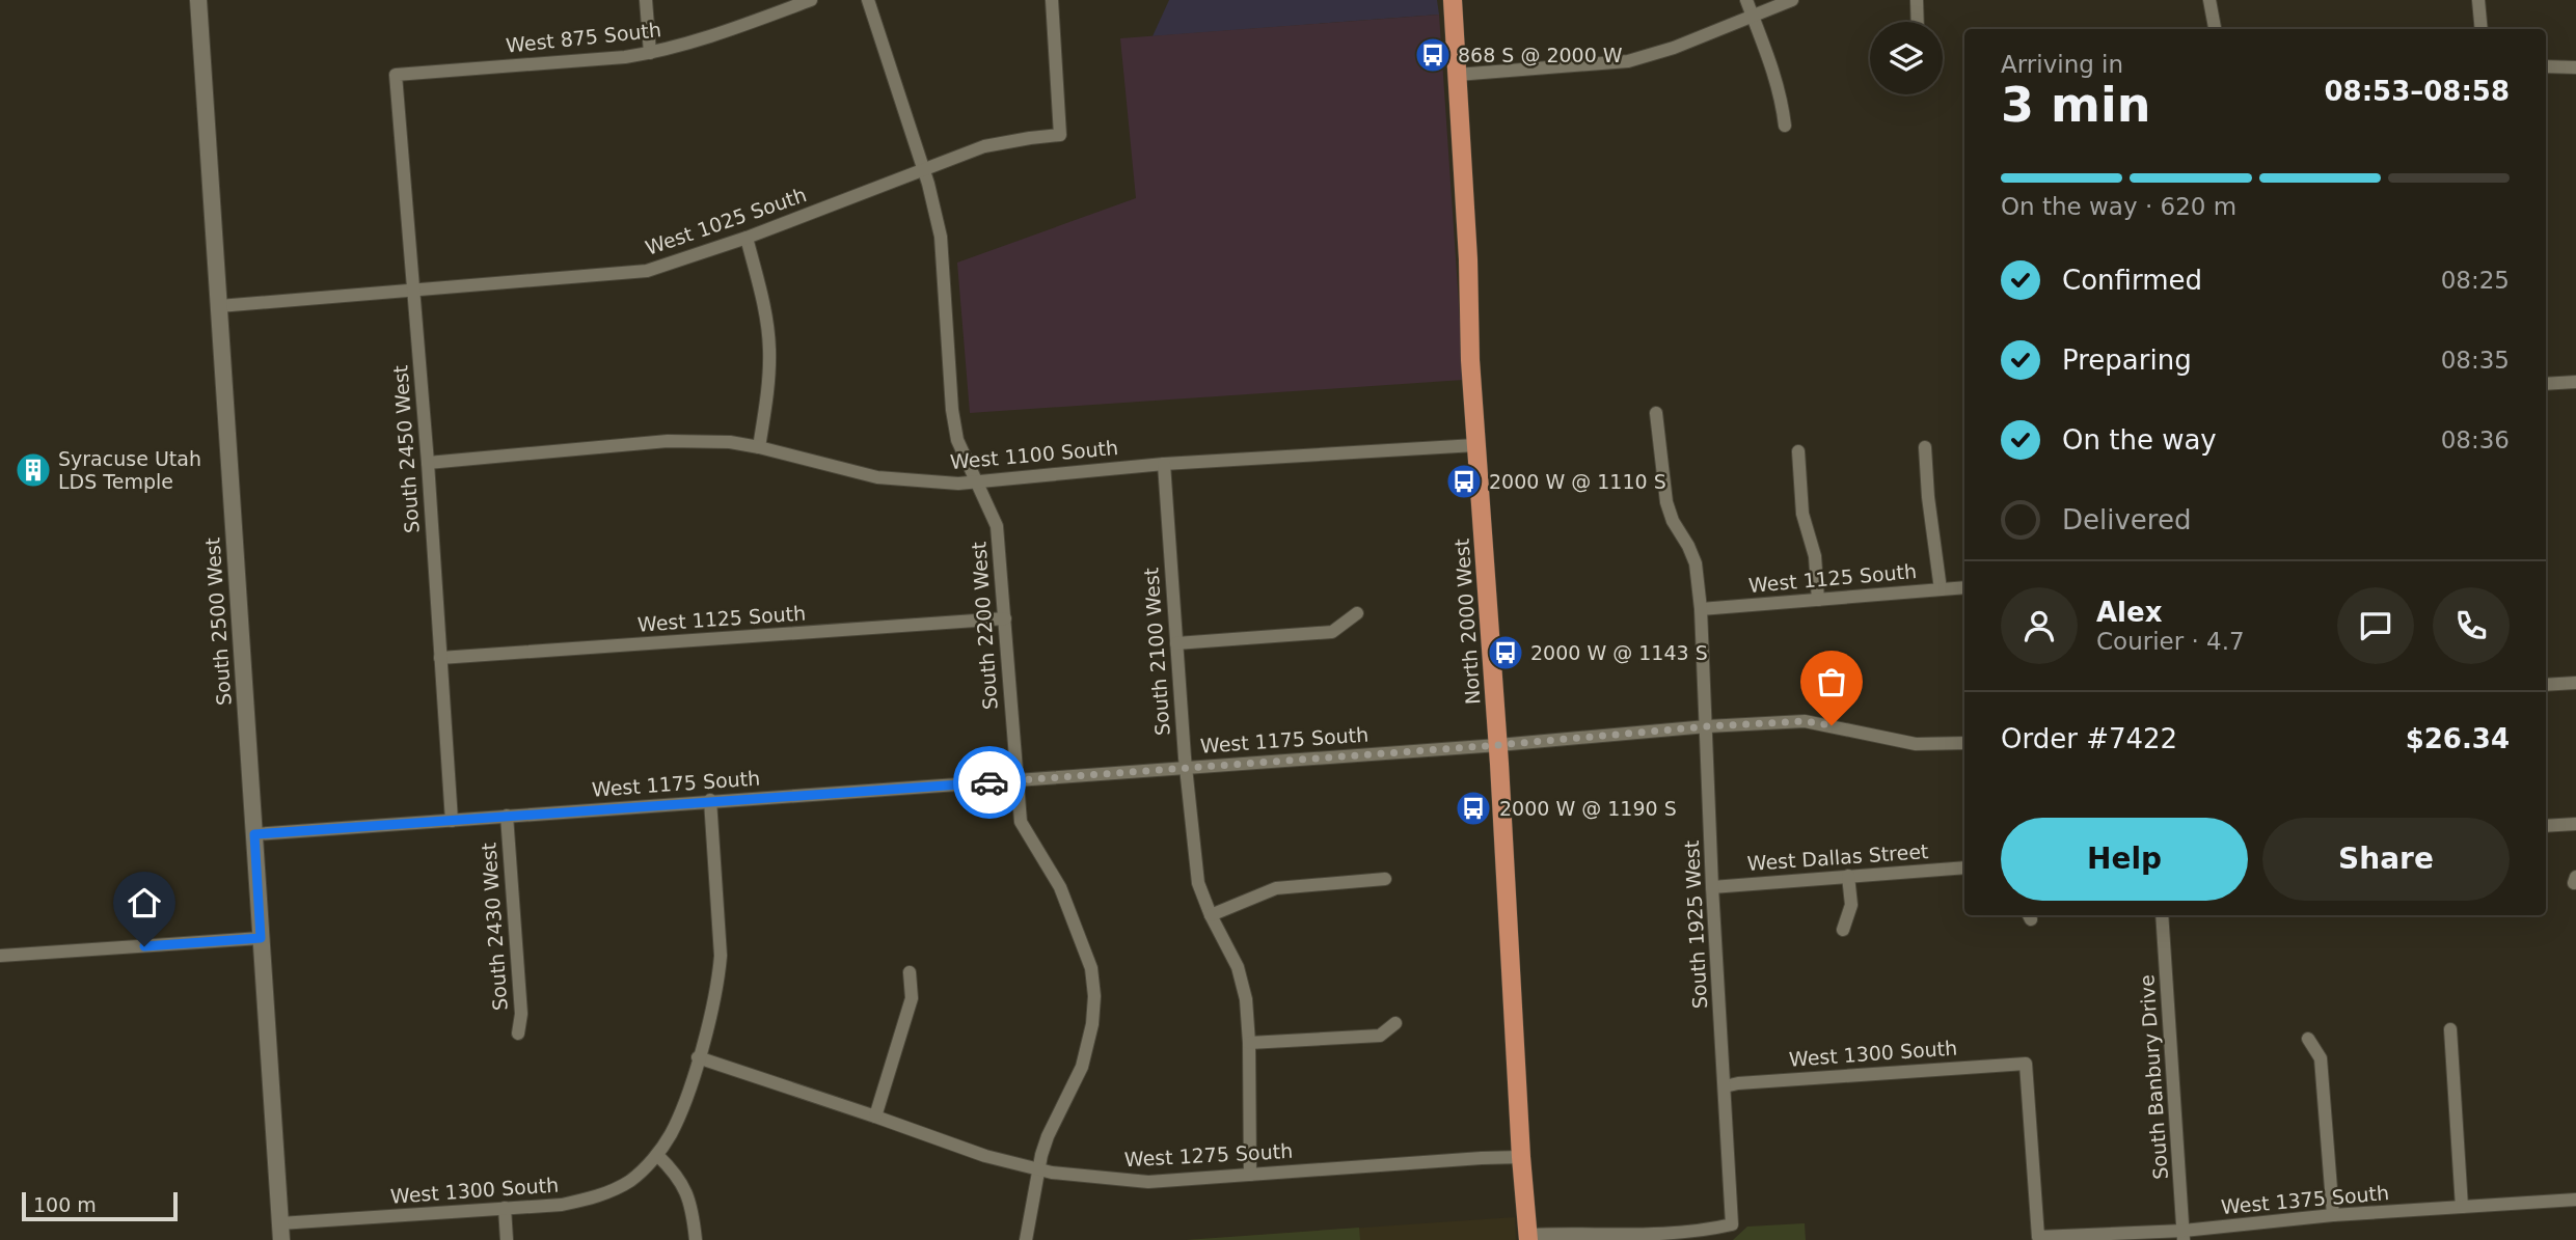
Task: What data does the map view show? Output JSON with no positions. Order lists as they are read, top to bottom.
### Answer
{
  "streets": {
    "main road": ["North 2000 West"],
    "street": [
      "West 875 South",
      "West 1025 South",
      "South 2450 West",
      "West 1100 South",
      "West 1125 South",
      "South 2500 West",
      "South 2200 West",
      "South 2100 West",
      "West 1175 South",
      "West Dallas Street",
      "South 1925 West",
      "South 2430 West",
      "West 1300 South",
      "South Banbury Drive",
      "West 1275 South",
      "West 1375 South"
    ]
  },
  "crossings": [
    ["West 875 South", "South 2450 West"],
    ["West 1025 South", "South 2450 West"],
    ["West 1025 South", "South 2500 West"],
    ["West 1025 South", "South 2200 West"],
    ["South 2450 West", "West 1100 South"],
    ["South 2450 West", "West 1125 South"],
    ["South 2450 West", "West 1175 South"],
    ["West 1100 South", "North 2000 West"],
    ["West 1100 South", "South 2200 West"],
    ["West 1100 South", "South 2100 West"],
    ["West 1125 South", "South 2200 West"],
    ["West 1125 South", "South 1925 West"],
    ["South 2500 West", "West 1175 South"],
    ["South 2500 West", "West 1300 South"],
    ["North 2000 West", "West 1175 South"],
    ["North 2000 West", "South 1925 West"],
    ["North 2000 West", "West 1275 South"],
    ["South 2200 West", "West 1175 South"],
    ["South 2200 West", "West 1275 South"],
    ["South 2100 West", "West 1175 South"],
    ["South 2100 West", "West 1275 South"],
    ["West 1175 South", "South 1925 West"],
    ["West 1175 South", "South 2430 West"],
    ["West 1175 South", "West 1300 South"],
    ["West Dallas Street", "South 1925 West"],
    ["South 1925 West", "West 1300 South"],
    ["West 1300 South", "West 1275 South"],
    ["West 1300 South", "West 1375 South"],
    ["South Banbury Drive", "West 1375 South"]
  ],
  "places": {
    "bus stop": [
      "868 S @ 2000 W",
      "2000 W @ 1110 S",
      "2000 W @ 1143 S",
      "2000 W @ 1190 S"
    ],
    "building": ["Syracuse Utah LDS Temple"]
  },
  "scale_bar": "100 m",
  "page": {
    "heading": ["3 min", "Arriving in", "08:53–08:58"],
    "panel": [
      "Alex",
      "Courier · 4.7",
      "Order #7422",
      "$26.34"
    ],
    "bar": "On the way · 620 m",
    "list": [
      ["Confirmed", "08:25"],
      ["Preparing", "08:35"],
      ["On the way", "08:36"],
      "Delivered"
    ],
    "buttons": ["Help", "Share"],
    "scale": "100 m"
  }
}
